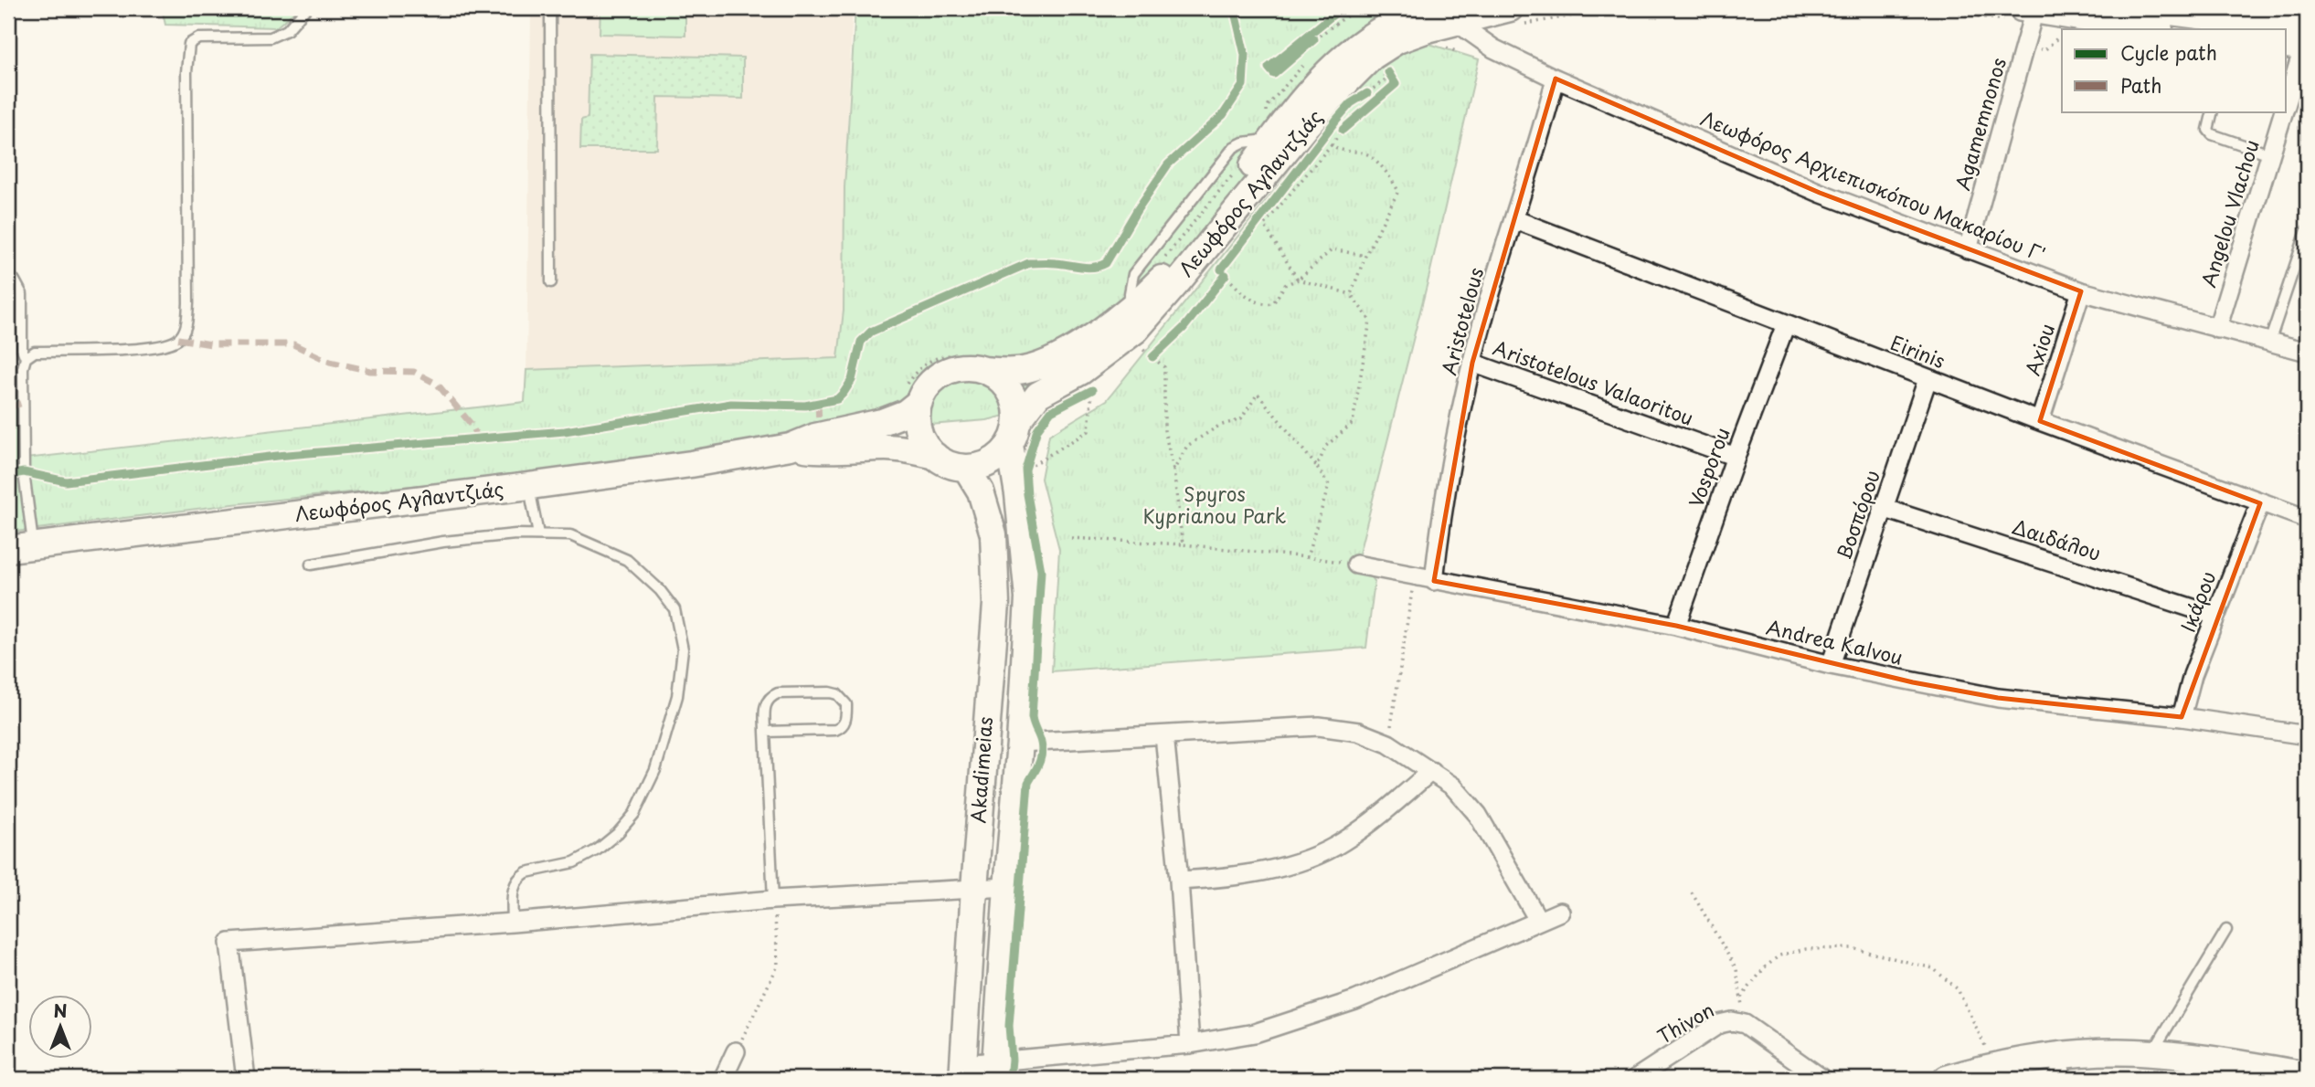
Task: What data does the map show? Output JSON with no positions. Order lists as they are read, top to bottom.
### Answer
{
  "streets": {
    "main road": ["Λεωφόρος Αγλαντζιάς", "Akadimeias"],
    "street": [
      "Agamemnonos",
      "Λεωφόρος Αρχιεπισκόπου Μακαρίου Γ'",
      "Angelou Vlachou",
      "Aristotelous",
      "Axiou",
      "Eirinis",
      "Aristotelous Valaoritou",
      "Vosporou",
      "Βοσπόρου",
      "Δαιδάλου",
      "Ικάρου",
      "Andrea Kalvou",
      "Thivon"
    ]
  },
  "crossings": [
    ["Agamemnonos", "Λεωφόρος Αρχιεπισκόπου Μακαρίου Γ'"],
    ["Λεωφόρος Αρχιεπισκόπου Μακαρίου Γ'", "Λεωφόρος Αγλαντζιάς"],
    ["Λεωφόρος Αρχιεπισκόπου Μακαρίου Γ'", "Angelou Vlachou"],
    ["Λεωφόρος Αρχιεπισκόπου Μακαρίου Γ'", "Aristotelous"],
    ["Λεωφόρος Αρχιεπισκόπου Μακαρίου Γ'", "Axiou"],
    ["Λεωφόρος Αγλαντζιάς", "Akadimeias"],
    ["Aristotelous", "Eirinis"],
    ["Aristotelous", "Aristotelous Valaoritou"],
    ["Aristotelous", "Andrea Kalvou"],
    ["Axiou", "Eirinis"],
    ["Eirinis", "Vosporou"],
    ["Eirinis", "Βοσπόρου"],
    ["Eirinis", "Ικάρου"],
    ["Aristotelous Valaoritou", "Vosporou"],
    ["Vosporou", "Andrea Kalvou"],
    ["Βοσπόρου", "Δαιδάλου"],
    ["Βοσπόρου", "Andrea Kalvou"],
    ["Δαιδάλου", "Ικάρου"],
    ["Ικάρου", "Andrea Kalvou"]
  ],
  "parks": ["Spyros Kyprianou Park"],
  "legend": ["Cycle path", "Path"],
  "north": "top"
}
